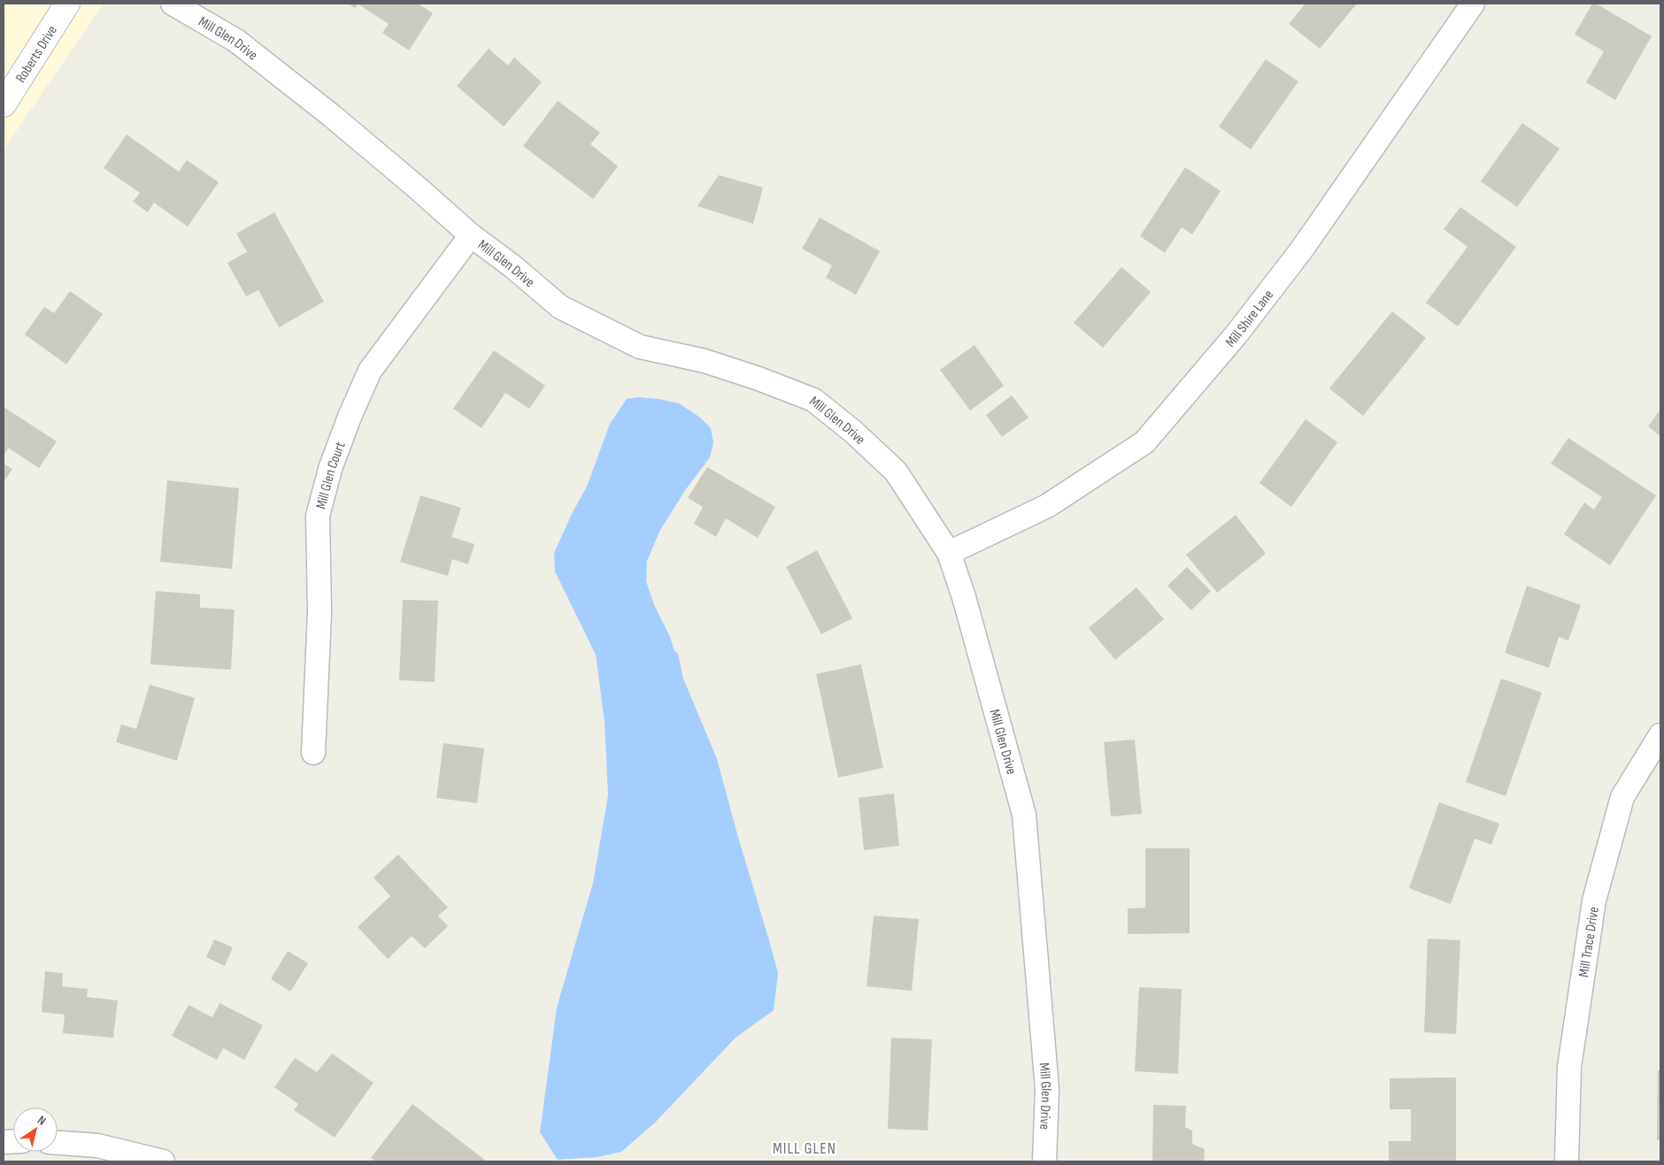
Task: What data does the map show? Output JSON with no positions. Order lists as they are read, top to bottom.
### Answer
{
  "streets": {
    "street": [
      "Mill Glen Drive",
      "Roberts Drive",
      "Mill Shire Lane",
      "Mill Glen Court",
      "Mill Trace Drive"
    ]
  },
  "crossings": [
    ["Mill Glen Drive", "Mill Shire Lane"],
    ["Mill Glen Drive", "Mill Glen Court"]
  ],
  "districts": ["MILL GLEN"],
  "north": "top right"
}
